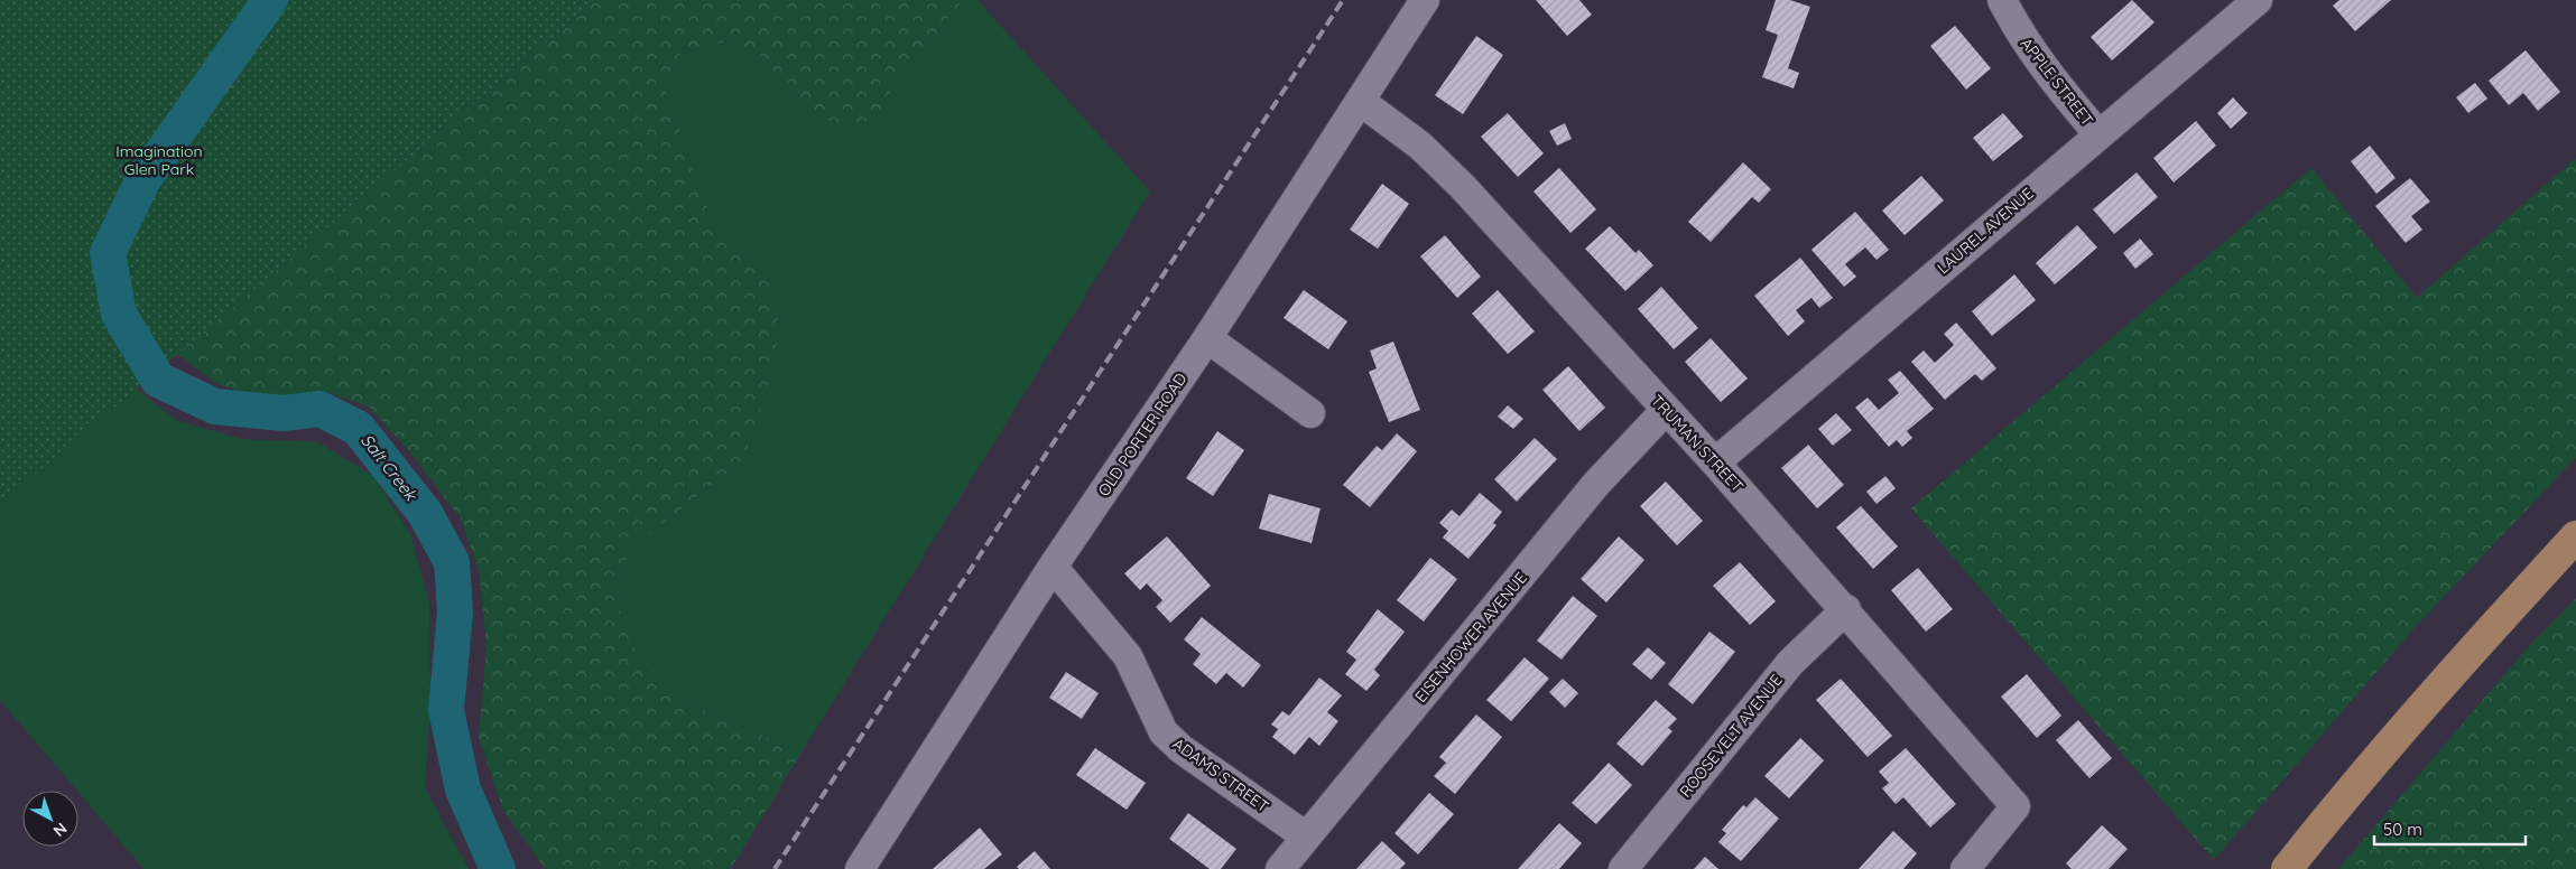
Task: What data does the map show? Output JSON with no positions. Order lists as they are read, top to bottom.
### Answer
{
  "streets": {
    "street": [
      "APPLE STREET",
      "LAUREL AVENUE",
      "OLD PORTER ROAD",
      "TRUMAN STREET",
      "EISENHOWER AVENUE",
      "ROOSEVELT AVENUE",
      "ADAMS STREET"
    ]
  },
  "crossings": [
    ["APPLE STREET", "LAUREL AVENUE"],
    ["LAUREL AVENUE", "TRUMAN STREET"],
    ["OLD PORTER ROAD", "TRUMAN STREET"],
    ["OLD PORTER ROAD", "ADAMS STREET"],
    ["TRUMAN STREET", "EISENHOWER AVENUE"],
    ["TRUMAN STREET", "ROOSEVELT AVENUE"],
    ["EISENHOWER AVENUE", "ADAMS STREET"]
  ],
  "water": ["Salt Creek"],
  "parks": ["Imagination Glen Park"],
  "scale_bar": "50 m",
  "north": "bottom right"
}
